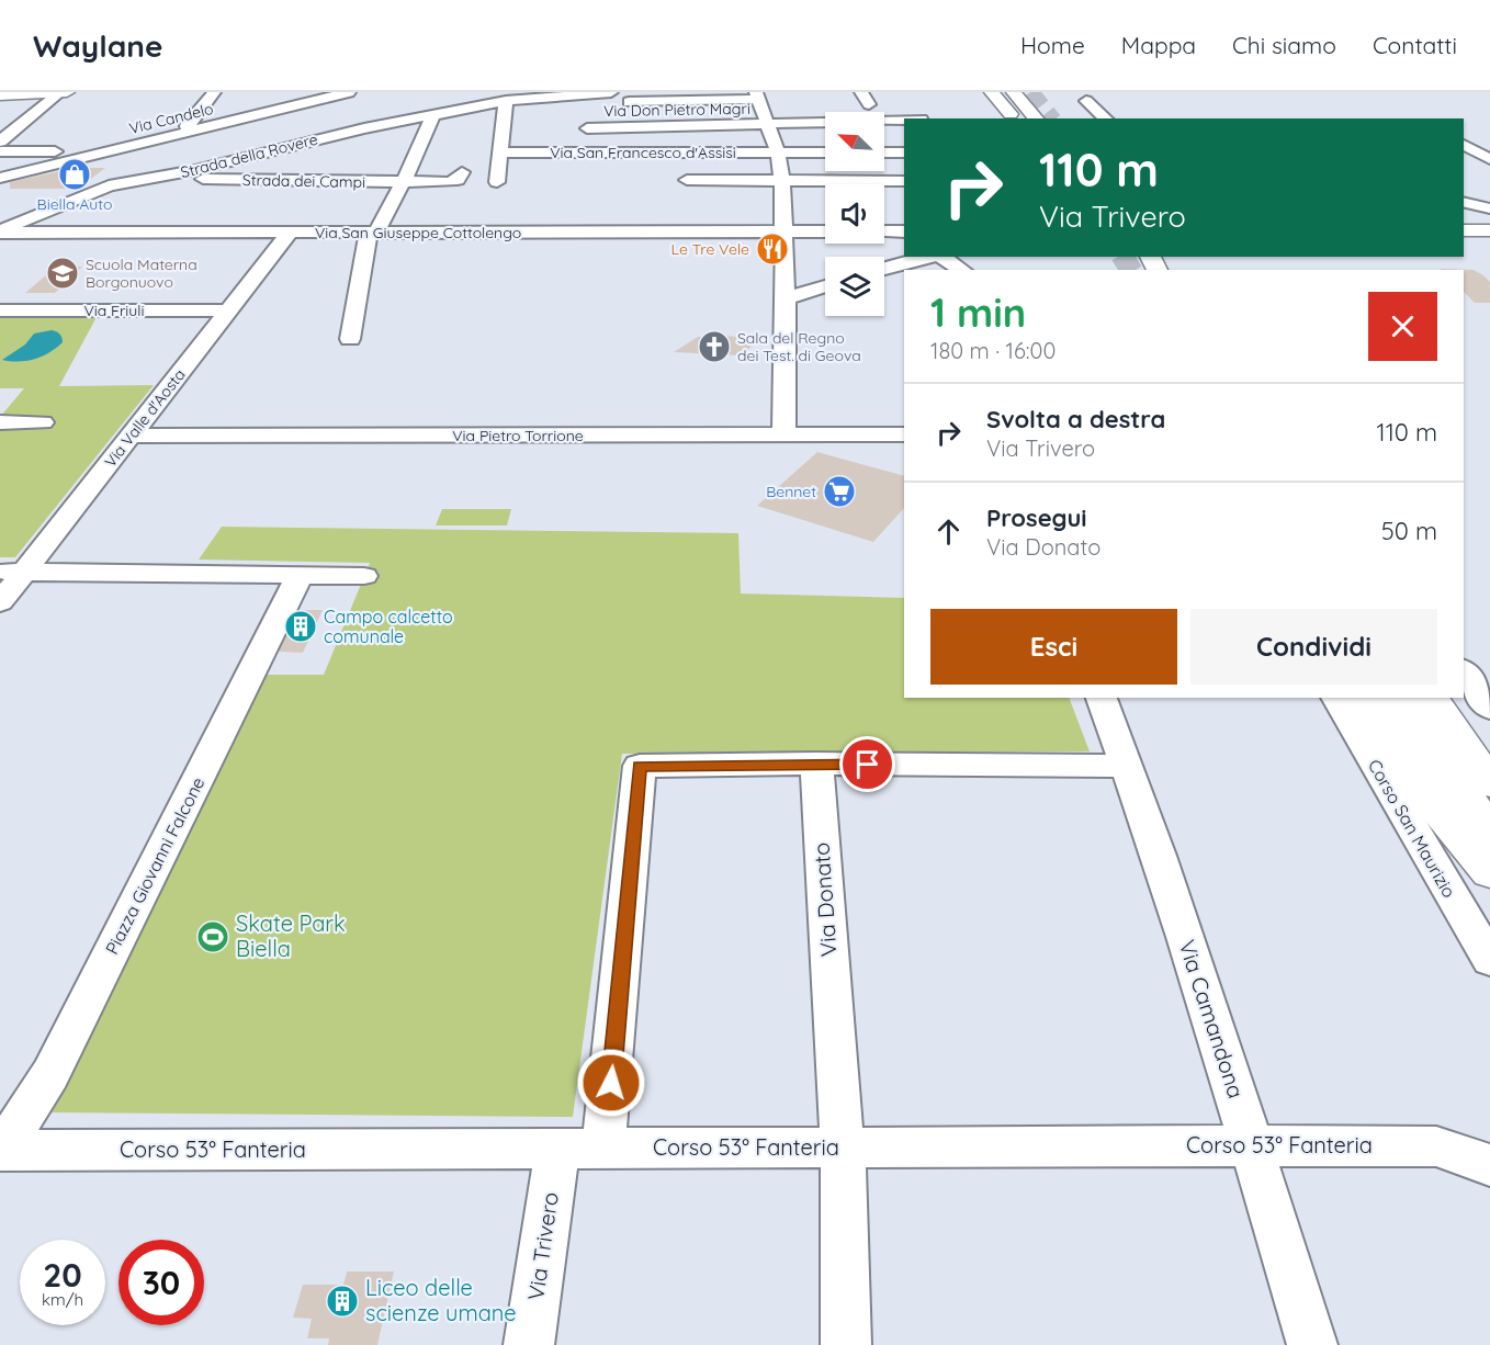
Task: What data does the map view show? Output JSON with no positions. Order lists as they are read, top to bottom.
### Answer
{
  "streets": {
    "street": [
      "Via Don Pietro Magri",
      "Via Candelo",
      "Via San Francesco d'Assisi",
      "Strada della Rovere",
      "Strada dei Campi",
      "Via San Giuseppe Cottolengo",
      "Via Friuli",
      "Via Valle d'Aosta",
      "Via Pietro Torrione",
      "Corso San Maurizio",
      "Piazza Giovanni Falcone",
      "Via Donato",
      "Via Camandona",
      "Corso 53° Fanteria",
      "Via Trivero"
    ]
  },
  "crossings": [
    ["Strada della Rovere", "Strada dei Campi"],
    ["Strada della Rovere", "Via San Giuseppe Cottolengo"],
    ["Via San Giuseppe Cottolengo", "Via Valle d'Aosta"],
    ["Via Friuli", "Via Valle d'Aosta"],
    ["Via Valle d'Aosta", "Via Pietro Torrione"],
    ["Piazza Giovanni Falcone", "Corso 53° Fanteria"],
    ["Via Donato", "Corso 53° Fanteria"],
    ["Via Camandona", "Corso 53° Fanteria"],
    ["Corso 53° Fanteria", "Via Trivero"]
  ],
  "places": {
    "shop": ["Biella Auto"],
    "restaurant": ["Le Tre Vele"],
    "school or university": ["Scuola Materna Borgonuovo"],
    "church": ["Sala del Regno dei Test. di Geova"],
    "supermarket": ["Bennet"],
    "building": ["Campo calcetto comunale", "Liceo delle scienze umane"],
    "sports": ["Skate Park Biella"]
  },
  "north": "top left",
  "page": {
    "header": "Waylane",
    "nav": [
      "Home",
      "Mappa",
      "Chi siamo",
      "Contatti"
    ],
    "turn": ["110 m", "Via Trivero"],
    "heading": ["1 min", "180 m · 16:00"],
    "list": [
      {
        "name": "Svolta a destra",
        "note": "Via Trivero",
        "value": "110 m"
      },
      {
        "name": "Prosegui",
        "note": "Via Donato",
        "value": "50 m"
      }
    ],
    "buttons": ["Esci", "Condividi"],
    "speed": "20 km/h",
    "limit": "30"
  }
}
